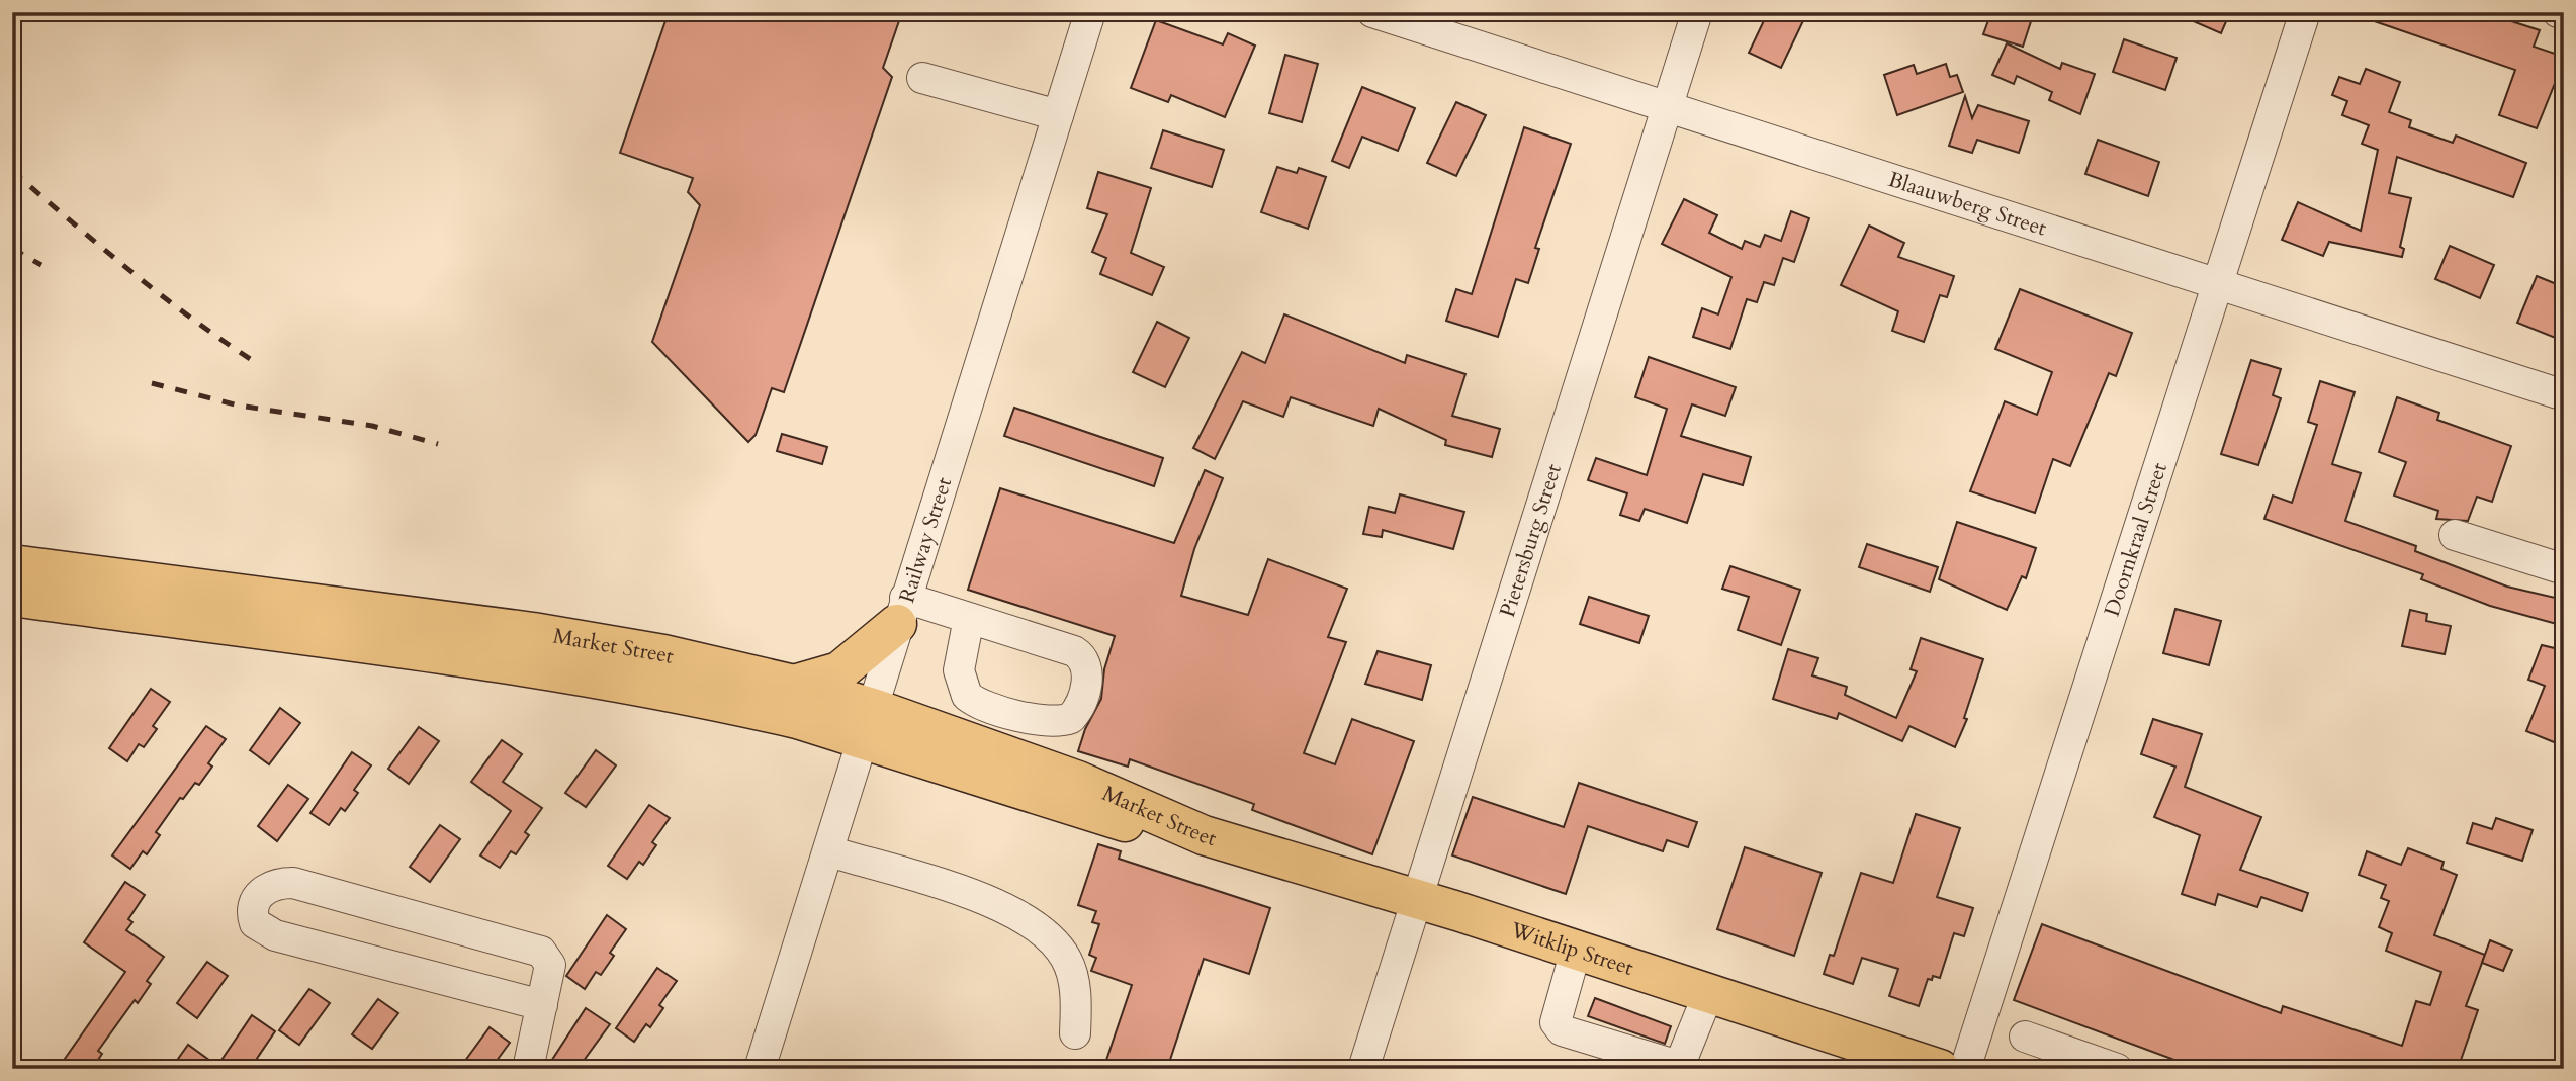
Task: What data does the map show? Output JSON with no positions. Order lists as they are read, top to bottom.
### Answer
{
  "streets": {
    "main road": ["Market Street", "Witklip Street"],
    "street": [
      "Blaauwberg Street",
      "Railway Street",
      "Pietersburg Street",
      "Doornkraal Street"
    ]
  },
  "crossings": [
    ["Blaauwberg Street", "Pietersburg Street"],
    ["Blaauwberg Street", "Doornkraal Street"],
    ["Railway Street", "Market Street"],
    ["Pietersburg Street", "Witklip Street"],
    ["Market Street", "Witklip Street"]
  ]
}
